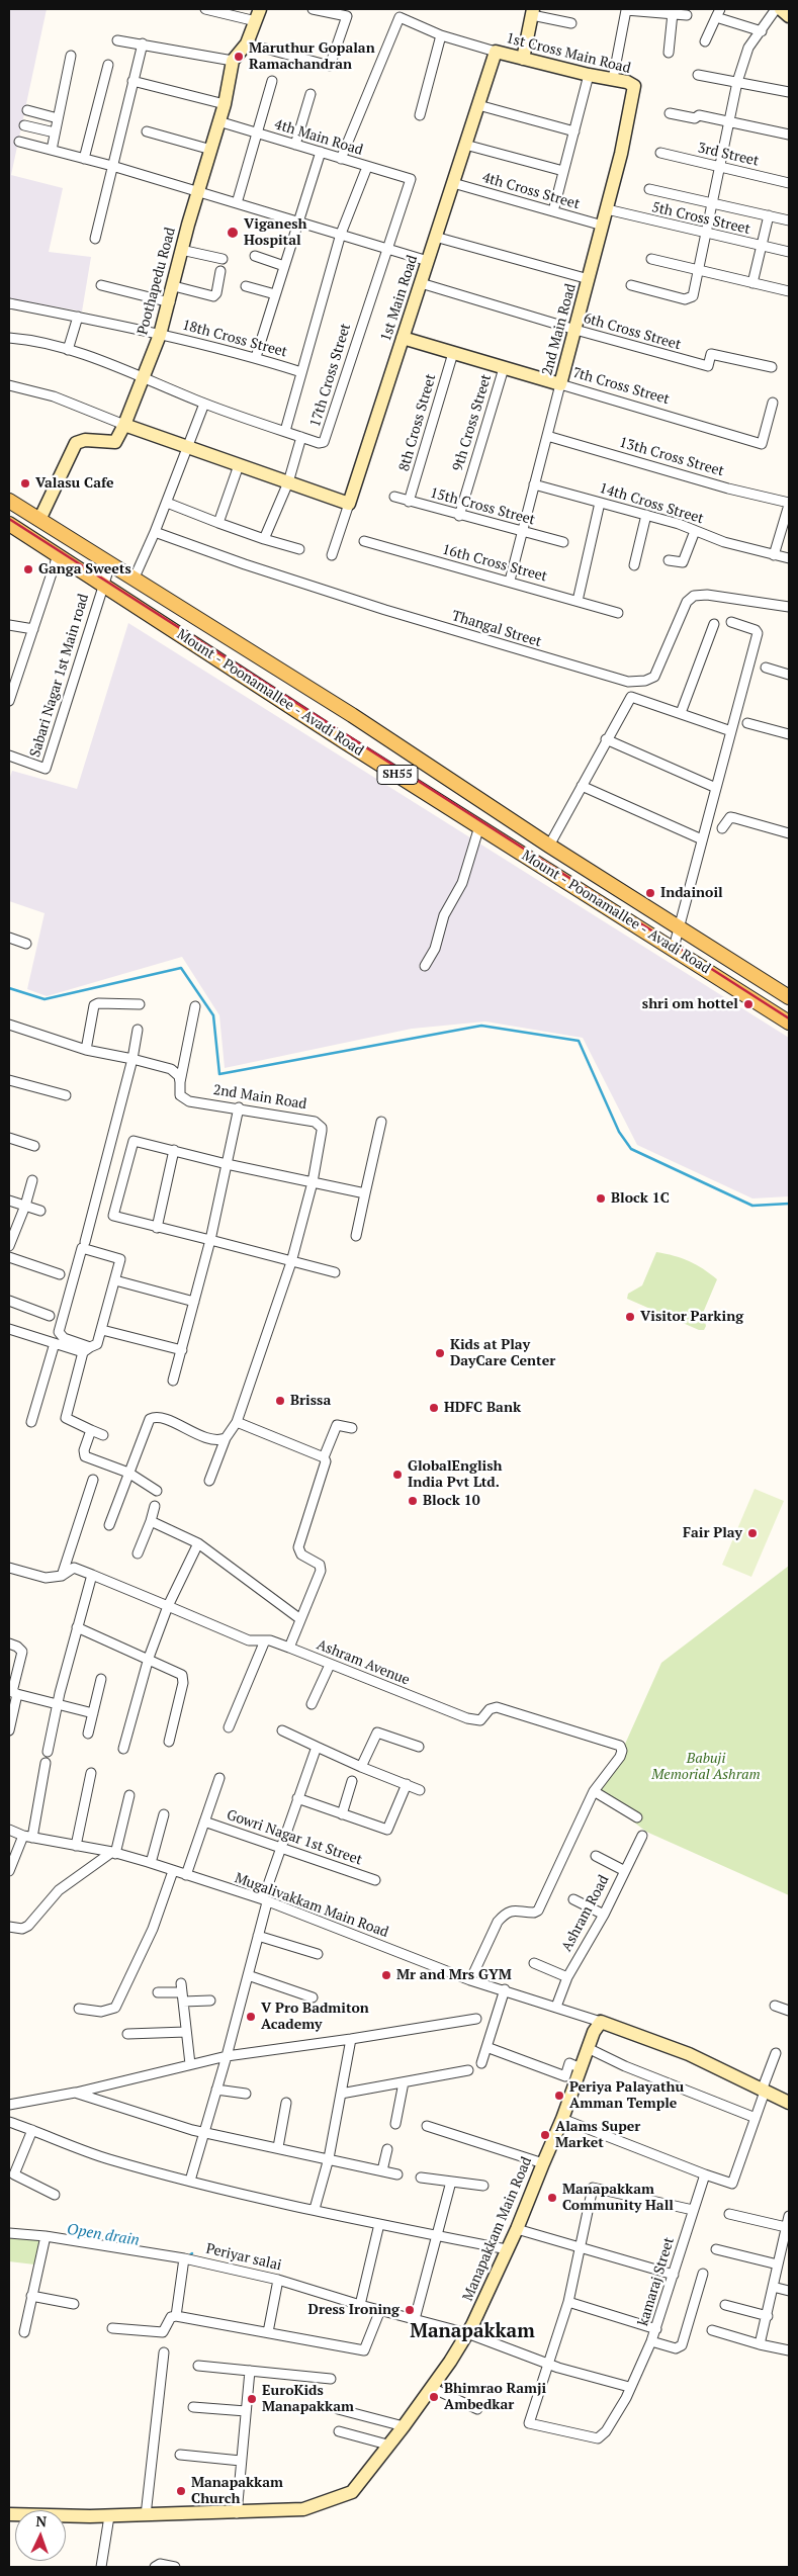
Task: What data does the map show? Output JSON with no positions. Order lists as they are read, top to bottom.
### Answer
{
  "streets": {
    "main road": ["Mount - Poonamallee - Avadi Road", "SH55"],
    "street": [
      "1st Cross Main Road",
      "4th Main Road",
      "3rd Street",
      "4th Cross Street",
      "5th Cross Street",
      "Poothapedu Road",
      "1st Main Road",
      "2nd Main Road",
      "6th Cross Street",
      "18th Cross Street",
      "17th Cross Street",
      "7th Cross Street",
      "8th Cross Street",
      "9th Cross Street",
      "13th Cross Street",
      "14th Cross Street",
      "15th Cross Street",
      "16th Cross Street",
      "Thangal Street",
      "Sabari Nagar 1st Main road",
      "Ashram Avenue",
      "Gowri Nagar 1st Street",
      "Mugalivakkam Main Road",
      "Ashram Road",
      "Manapakkam Main Road",
      "Periyar salai",
      "kamaraj Street"
    ]
  },
  "crossings": [
    ["1st Cross Main Road", "1st Main Road"],
    ["1st Cross Main Road", "2nd Main Road"],
    ["4th Main Road", "Poothapedu Road"],
    ["4th Main Road", "17th Cross Street"],
    ["4th Cross Street", "1st Main Road"],
    ["4th Cross Street", "2nd Main Road"],
    ["5th Cross Street", "2nd Main Road"],
    ["Poothapedu Road", "18th Cross Street"],
    ["Poothapedu Road", "17th Cross Street"],
    ["Poothapedu Road", "Mount - Poonamallee - Avadi Road"],
    ["1st Main Road", "6th Cross Street"],
    ["1st Main Road", "7th Cross Street"],
    ["2nd Main Road", "6th Cross Street"],
    ["2nd Main Road", "7th Cross Street"],
    ["2nd Main Road", "13th Cross Street"],
    ["2nd Main Road", "14th Cross Street"],
    ["2nd Main Road", "15th Cross Street"],
    ["2nd Main Road", "16th Cross Street"],
    ["7th Cross Street", "8th Cross Street"],
    ["7th Cross Street", "9th Cross Street"],
    ["8th Cross Street", "15th Cross Street"],
    ["9th Cross Street", "15th Cross Street"],
    ["Sabari Nagar 1st Main road", "Mount - Poonamallee - Avadi Road"],
    ["Mugalivakkam Main Road", "Ashram Road"],
    ["Mugalivakkam Main Road", "Manapakkam Main Road"],
    ["Manapakkam Main Road", "Periyar salai"],
    ["Periyar salai", "kamaraj Street"]
  ],
  "districts": ["Manapakkam"],
  "water": ["Open drain"],
  "parks": ["Babuji Memorial Ashram"],
  "places": [
    "Maruthur Gopalan Ramachandran",
    "Viganesh Hospital",
    "Valasu Cafe",
    "Ganga Sweets",
    "Indainoil",
    "shri om hottel",
    "Block 1C",
    "Visitor Parking",
    "Kids at Play DayCare Center",
    "Brissa",
    "HDFC Bank",
    "GlobalEnglish India Pvt Ltd.",
    "Block 10",
    "Fair Play",
    "Mr and Mrs GYM",
    "V Pro Badmiton Academy",
    "Periya Palayathu Amman Temple",
    "Alams Super Market",
    "Manapakkam Community Hall",
    "Dress Ironing",
    "Bhimrao Ramji Ambedkar",
    "EuroKids Manapakkam",
    "Manapakkam Church"
  ],
  "north": "top"
}
